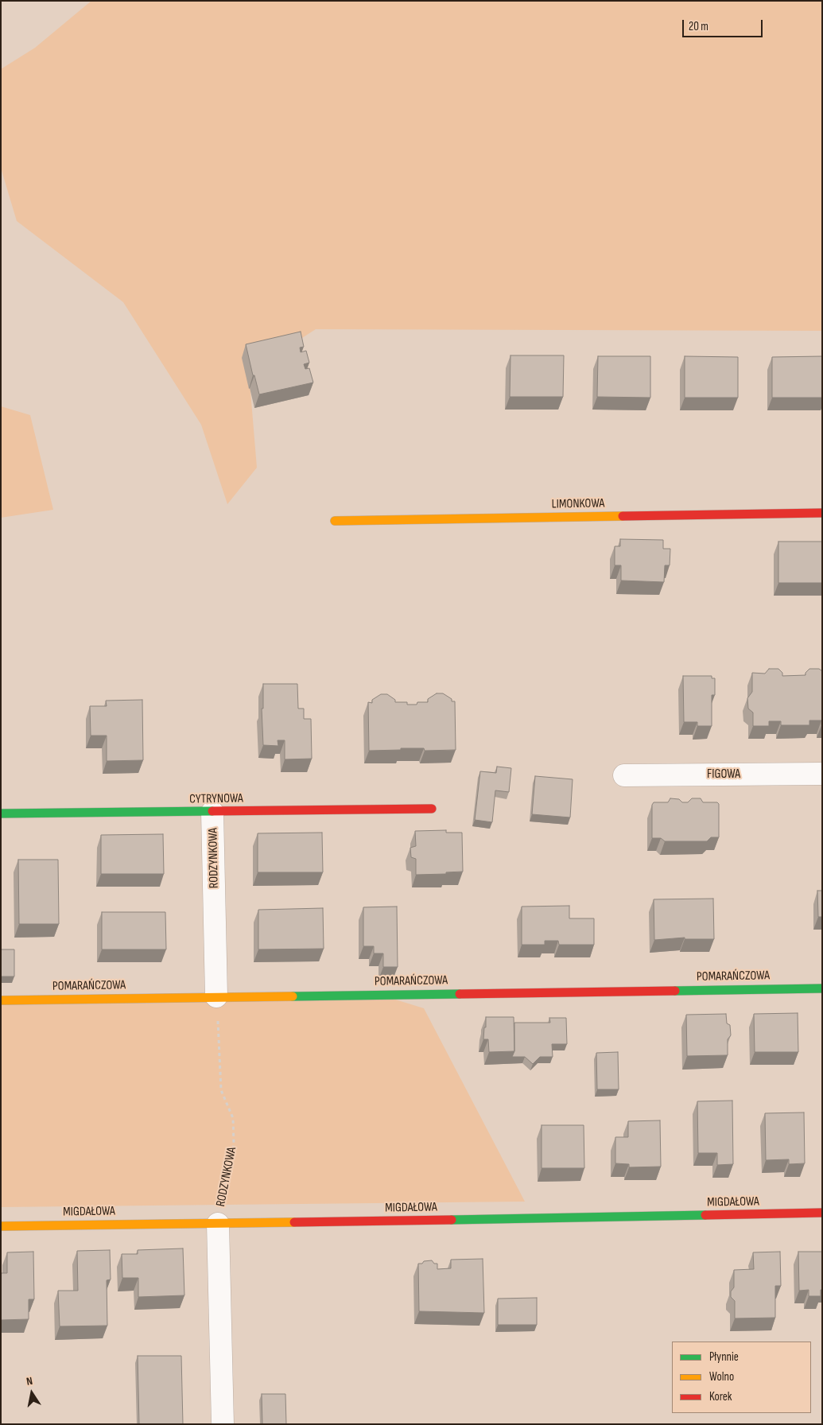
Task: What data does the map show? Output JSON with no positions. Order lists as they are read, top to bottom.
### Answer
{
  "streets": {
    "street": [
      "LIMONKOWA",
      "FIGOWA",
      "CYTRYNOWA",
      "RODZYNKOWA",
      "POMARAŃCZOWA",
      "MIGDAŁOWA"
    ]
  },
  "crossings": [
    ["CYTRYNOWA", "RODZYNKOWA"],
    ["RODZYNKOWA", "POMARAŃCZOWA"],
    ["RODZYNKOWA", "MIGDAŁOWA"]
  ],
  "legend": ["Płynnie", "Wolno", "Korek"],
  "scale_bar": "20 m",
  "north": "top"
}
